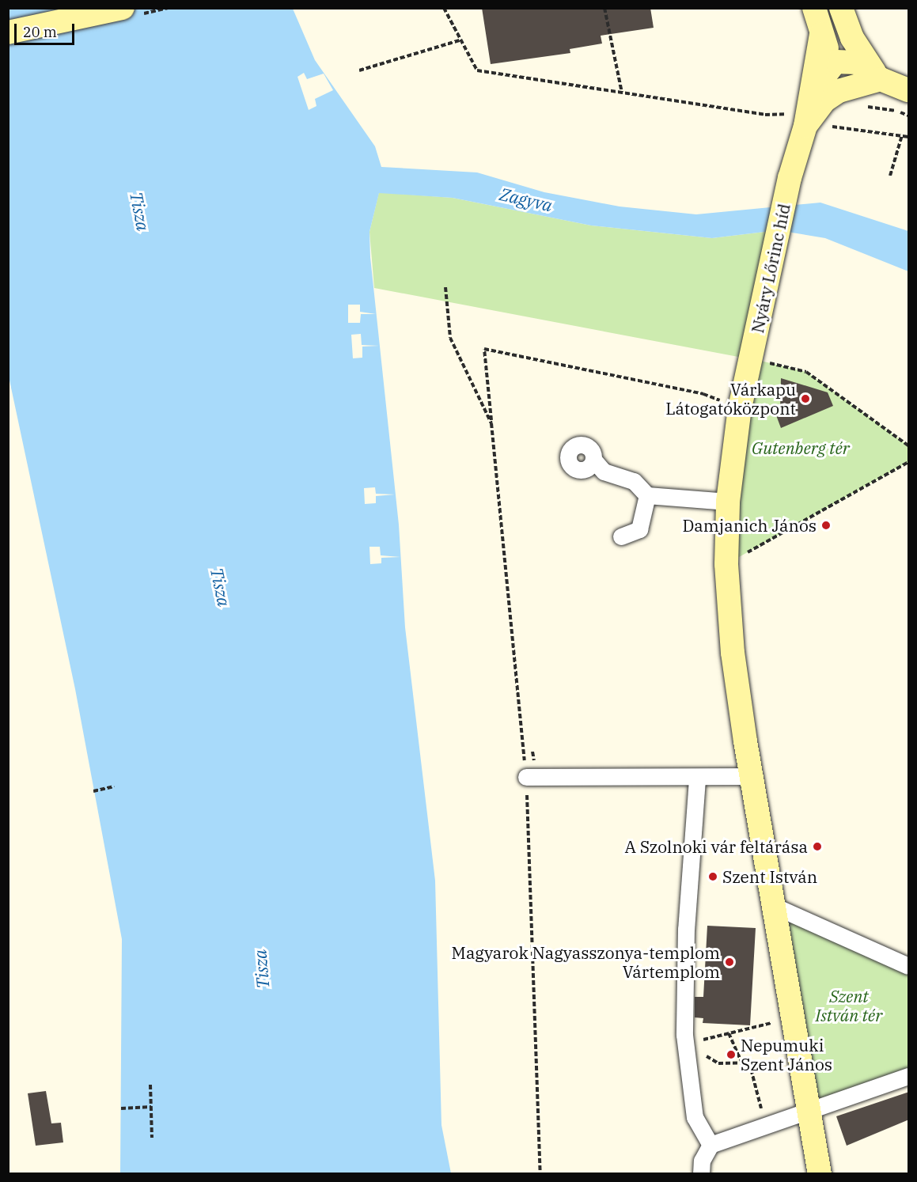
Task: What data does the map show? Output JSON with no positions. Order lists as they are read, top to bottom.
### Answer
{
  "streets": {
    "main road": ["Nyáry Lőrinc híd"]
  },
  "water": ["Zagyva", "Tisza"],
  "parks": ["Gutenberg tér", "Szent István tér"],
  "places": [
    "Várkapu Látogatóközpont",
    "Damjanich János",
    "A Szolnoki vár feltárása",
    "Szent István",
    "Magyarok Nagyasszonya-templom Vártemplom",
    "Nepumuki Szent János"
  ],
  "scale_bar": "20 m"
}
